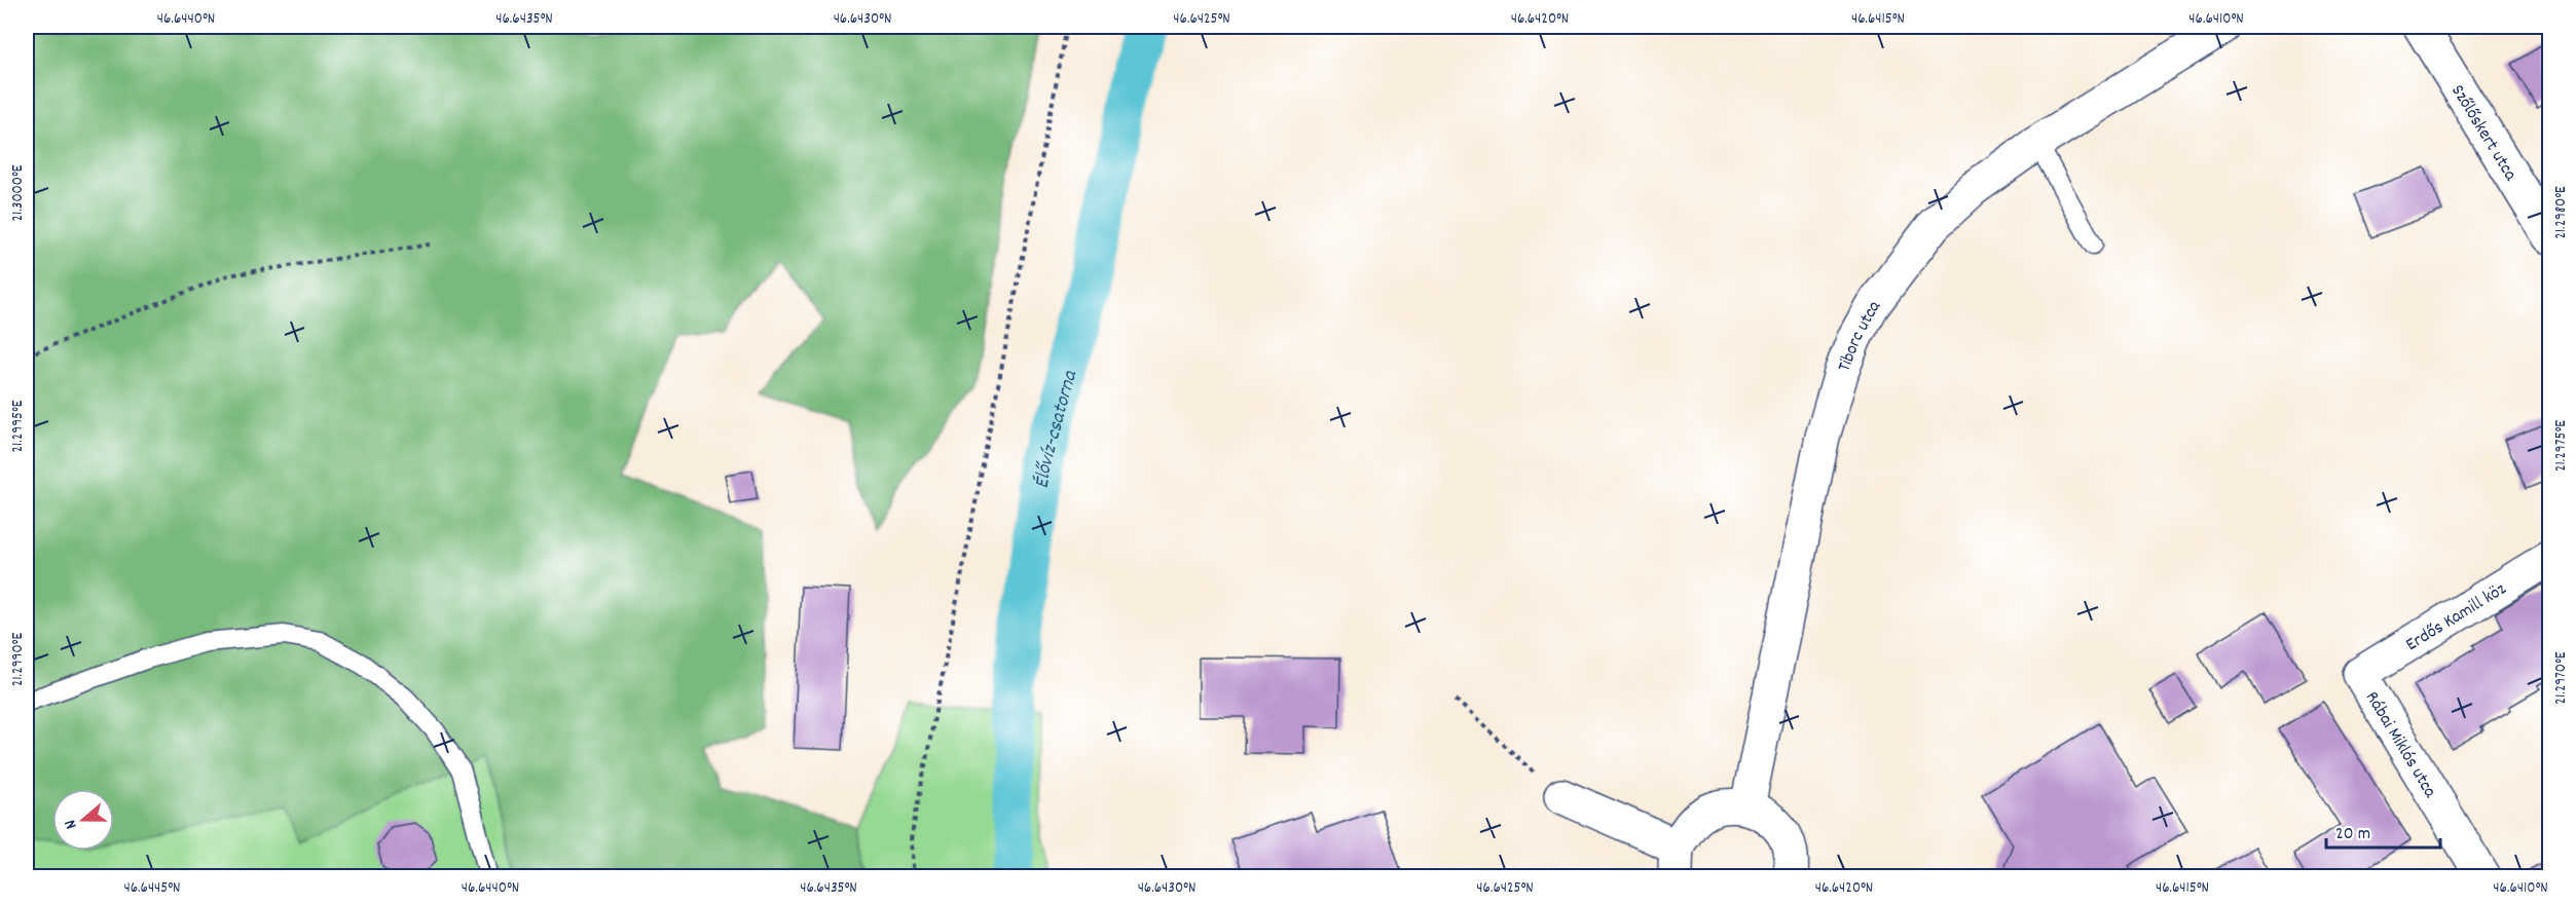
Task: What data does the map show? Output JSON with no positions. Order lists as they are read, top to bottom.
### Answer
{
  "streets": {
    "street": [
      "Szőlőskert utca",
      "Tiborc utca",
      "Erdős Kamill köz",
      "Rábai Miklós utca"
    ]
  },
  "crossings": [
    ["Erdős Kamill köz", "Rábai Miklós utca"]
  ],
  "water": ["Élővíz-csatorna"],
  "scale_bar": "20 m",
  "north": "left",
  "coordinates": [
    "46.6440°N",
    "46.6435°N",
    "46.6430°N",
    "46.6425°N",
    "46.6420°N",
    "46.6415°N",
    "46.6410°N",
    "21.3000°E",
    "21.2980°E",
    "21.2995°E",
    "21.2975°E",
    "21.2990°E",
    "21.2970°E",
    "46.6445°N"
  ]
}
